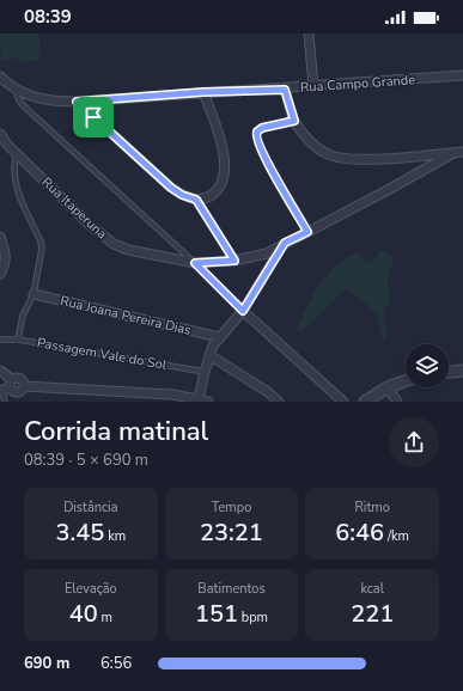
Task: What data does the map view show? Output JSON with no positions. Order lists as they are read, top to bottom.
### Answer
{
  "streets": {
    "street": ["Rua Campo Grande", "Rua Itaperuna", "Rua Joana Pereira Dias"],
    "lane": ["Passagem Vale do Sol"]
  },
  "page": {
    "status": "08:39",
    "heading": ["Corrida matinal", "08:39 · 5 × 690 m"],
    "stats": [
      ["Distância", "3.45 km"],
      ["Tempo", "23:21"],
      ["Ritmo", "6:46 /km"],
      ["Elevação", "40 m"],
      ["Batimentos", "151 bpm"],
      ["kcal", "221"]
    ],
    "list": [
      {
        "name": "690 m",
        "note": "6:56"
      }
    ]
  }
}
